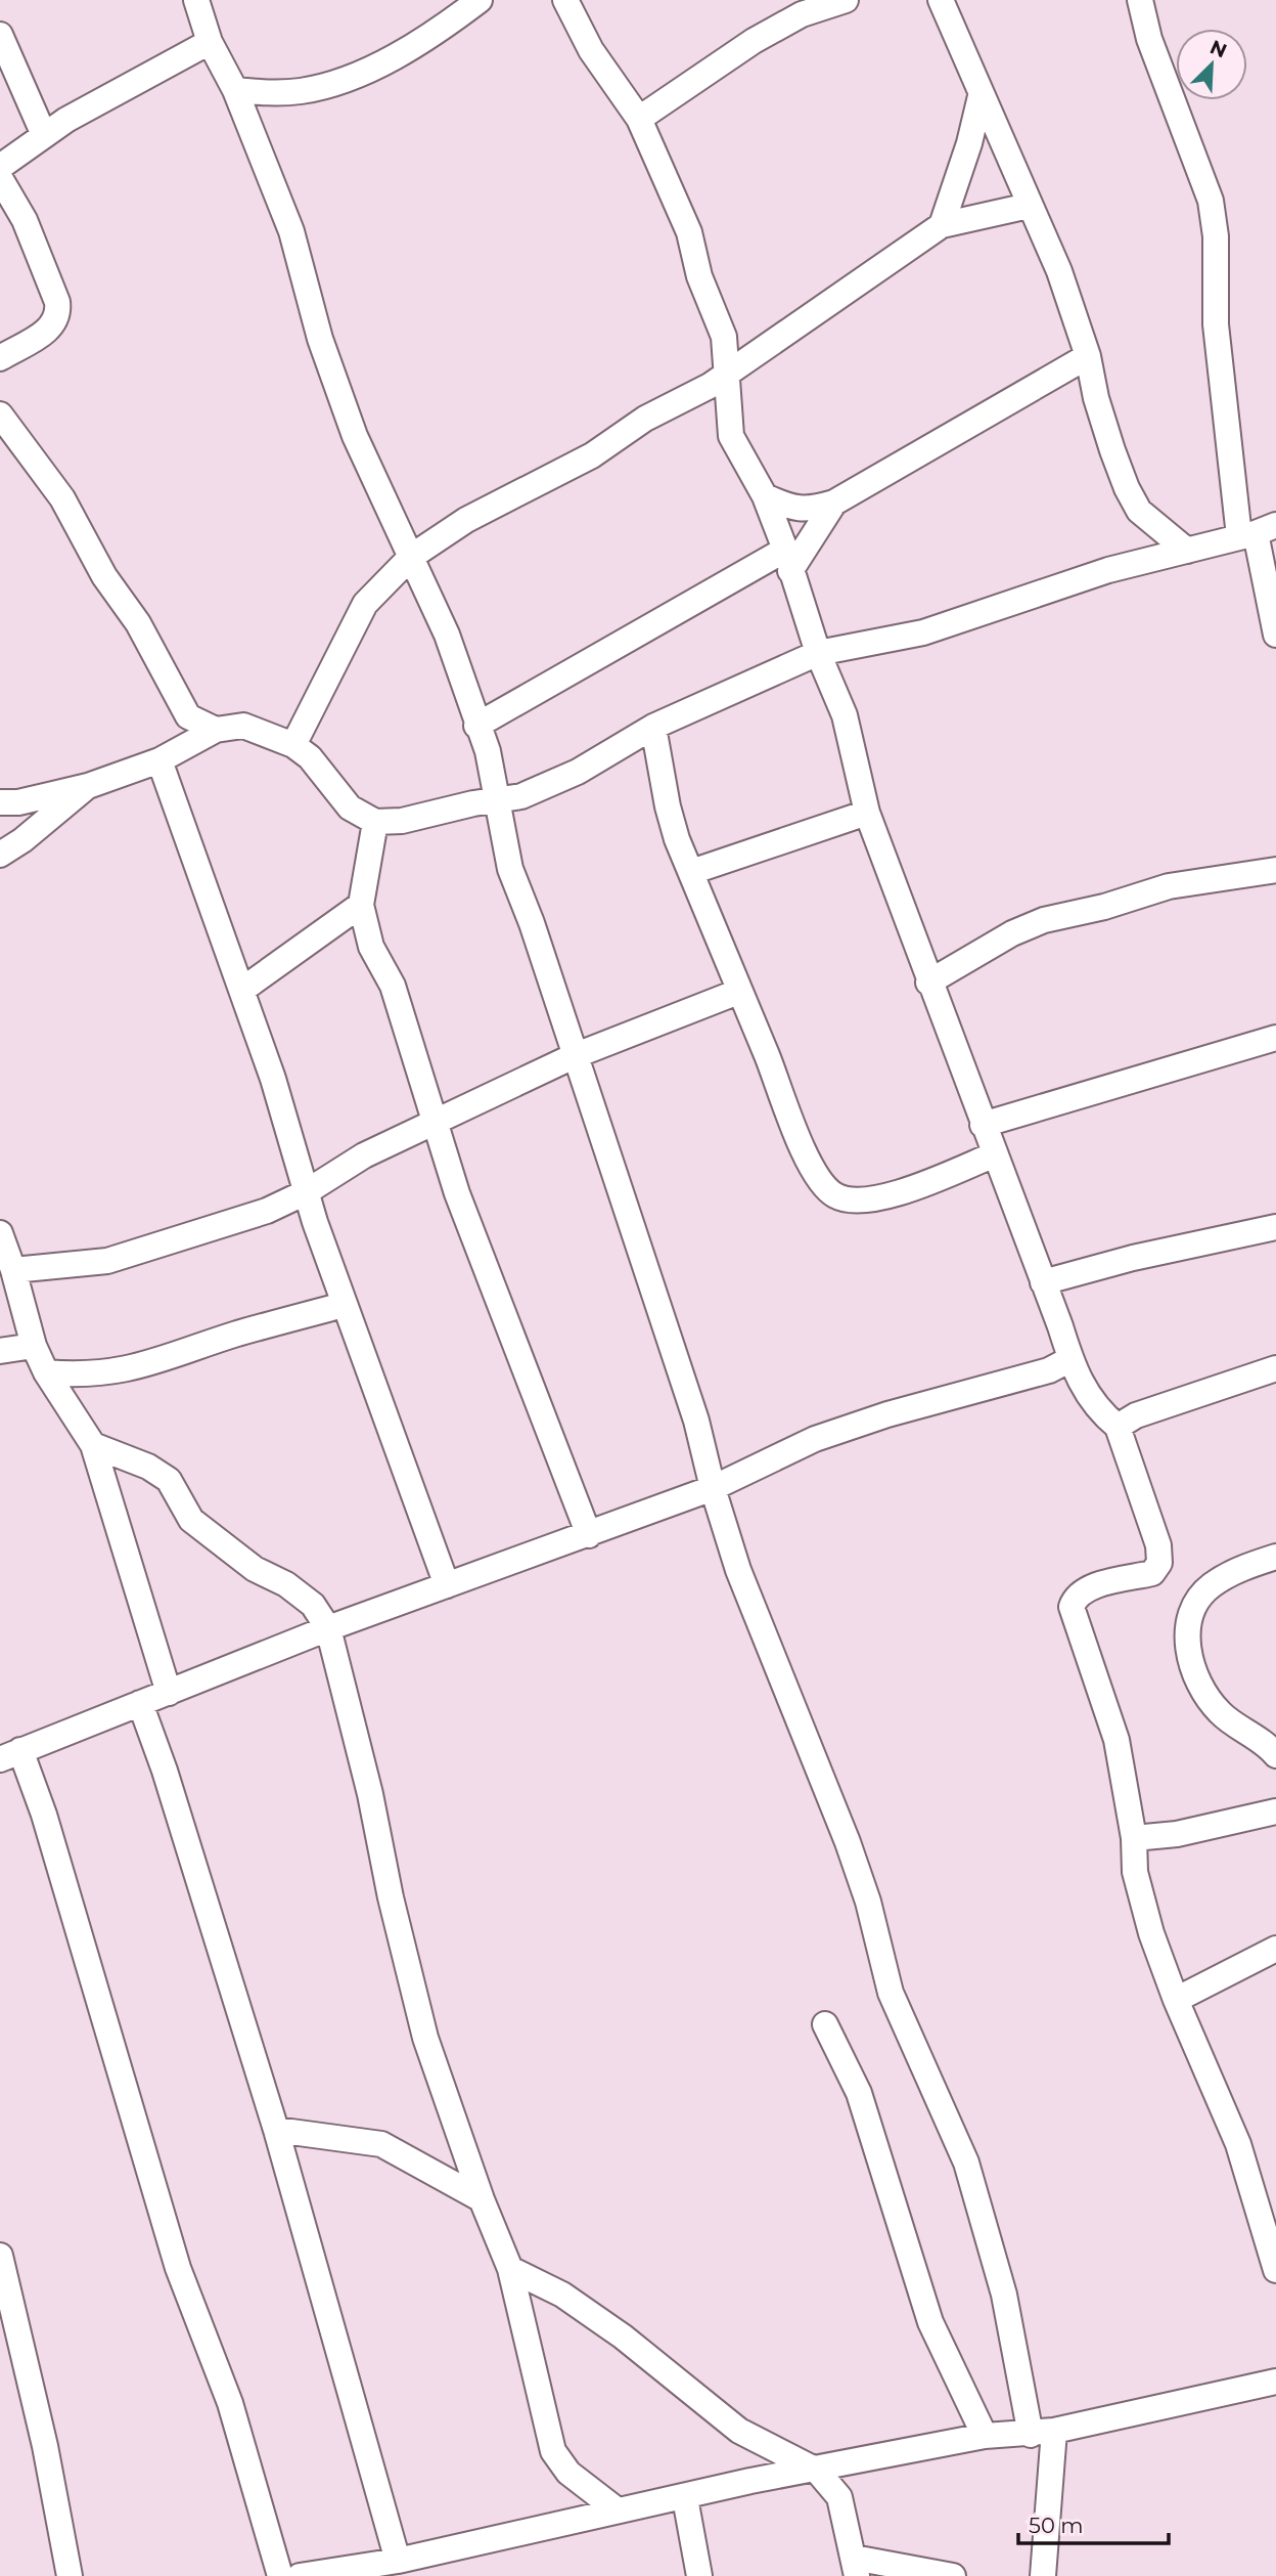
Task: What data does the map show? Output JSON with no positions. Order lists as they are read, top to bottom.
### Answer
{
  "scale_bar": "50 m",
  "north": "top right"
}
